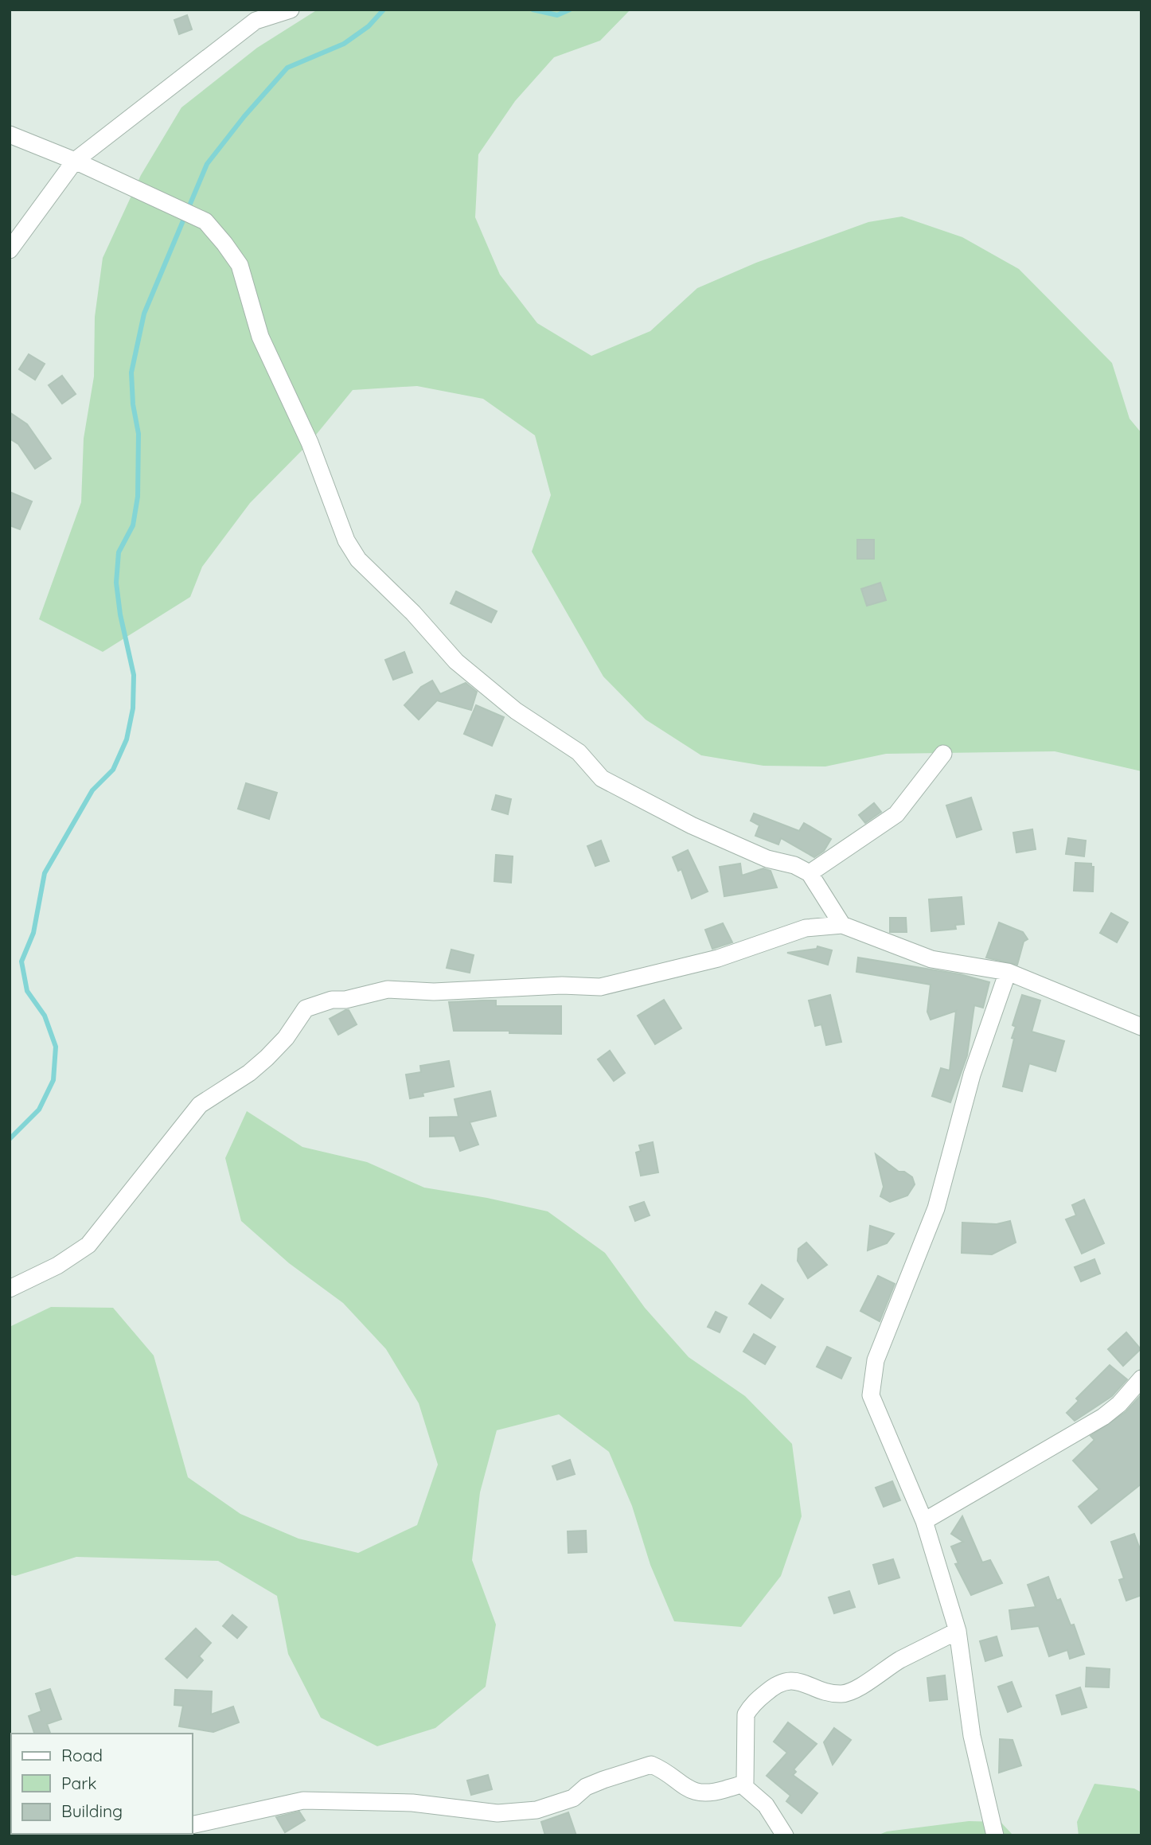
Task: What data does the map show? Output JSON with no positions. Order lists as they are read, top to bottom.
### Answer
{
  "legend": ["Road", "Park", "Building"]
}
